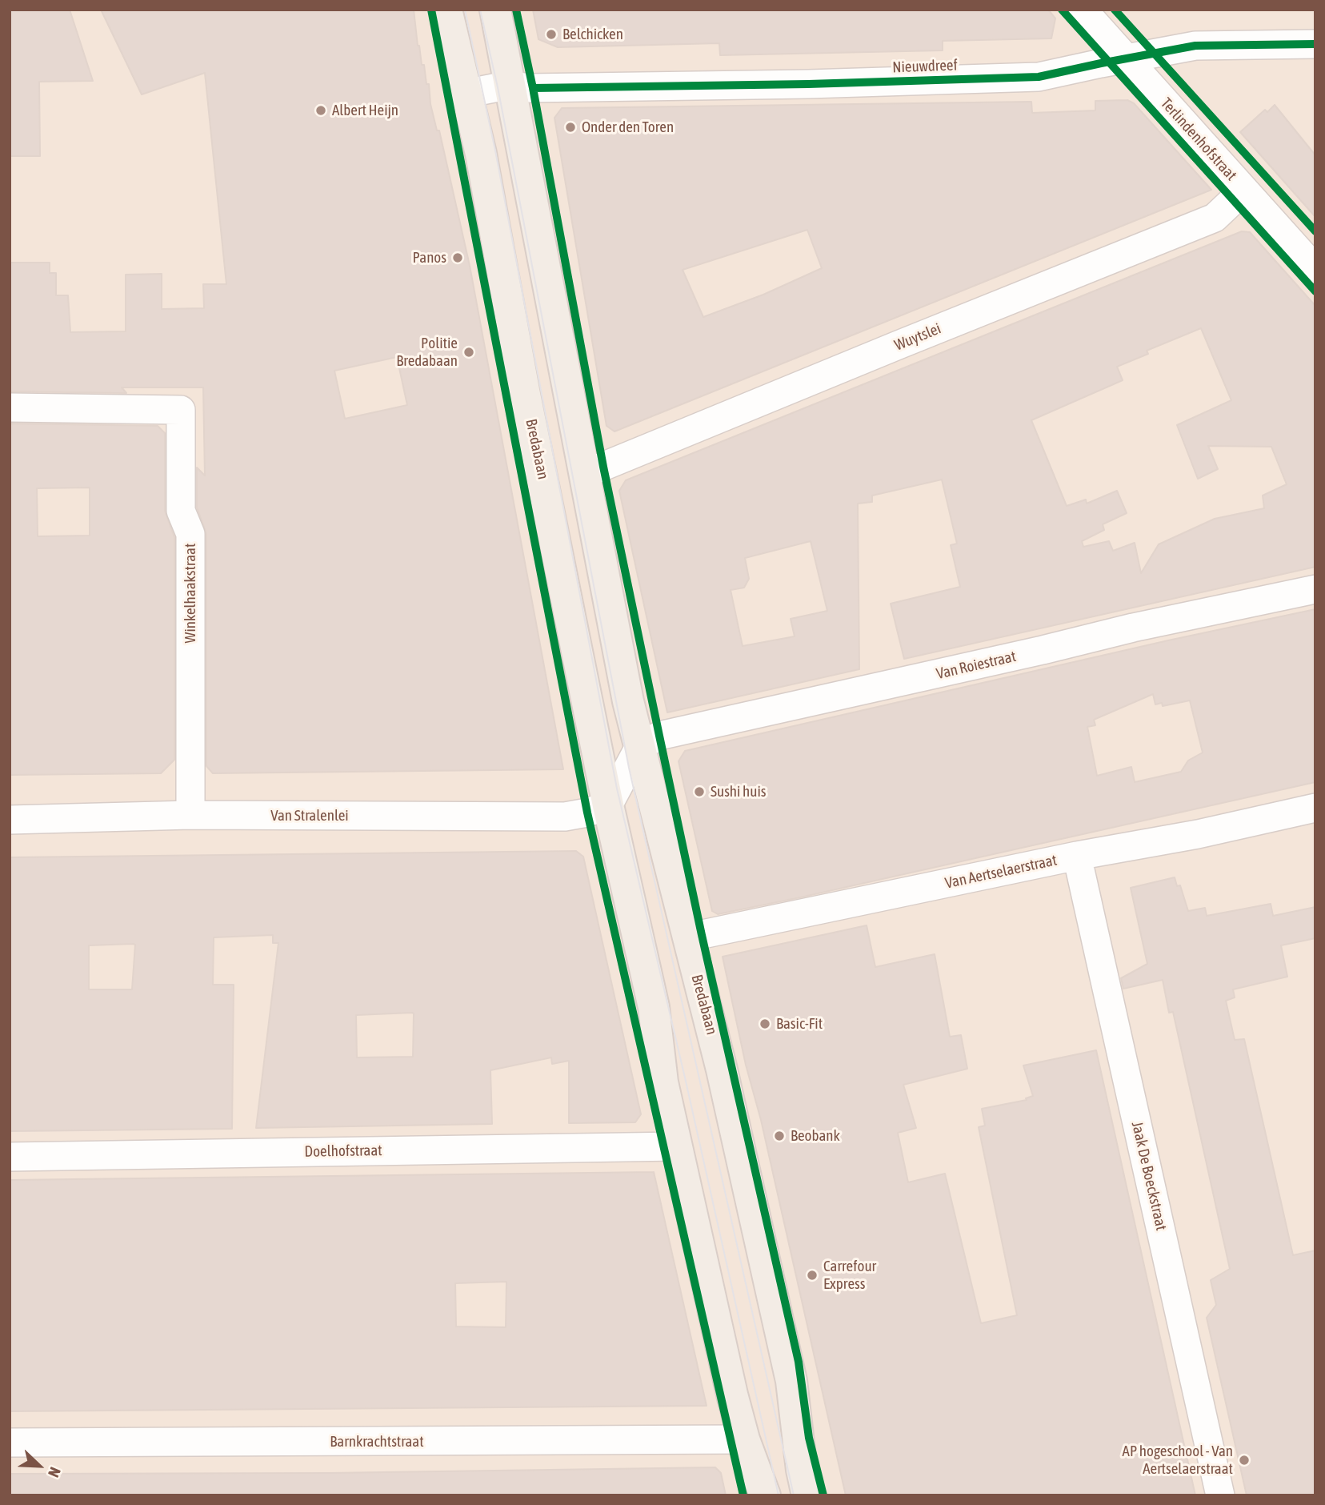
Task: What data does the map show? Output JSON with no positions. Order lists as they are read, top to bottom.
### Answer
{
  "streets": {
    "main road": ["Bredabaan"],
    "street": [
      "Nieuwdreef",
      "Terlindenhofstraat",
      "Wuytslei",
      "Winkelhaakstraat",
      "Van Roiestraat",
      "Van Stralenlei",
      "Van Aertselaerstraat",
      "Doelhofstraat",
      "Jaak De Boeckstraat",
      "Barnkrachtstraat"
    ]
  },
  "crossings": [
    ["Nieuwdreef", "Terlindenhofstraat"],
    ["Nieuwdreef", "Bredabaan"],
    ["Terlindenhofstraat", "Wuytslei"],
    ["Wuytslei", "Bredabaan"],
    ["Bredabaan", "Van Roiestraat"],
    ["Bredabaan", "Van Stralenlei"],
    ["Bredabaan", "Van Aertselaerstraat"],
    ["Bredabaan", "Doelhofstraat"],
    ["Bredabaan", "Barnkrachtstraat"],
    ["Winkelhaakstraat", "Van Stralenlei"],
    ["Van Aertselaerstraat", "Jaak De Boeckstraat"]
  ],
  "places": [
    "Belchicken",
    "Albert Heijn",
    "Onder den Toren",
    "Panos",
    "Politie Bredabaan",
    "Sushi huis",
    "Basic-Fit",
    "Beobank",
    "Carrefour Express",
    "AP hogeschool - Van Aertselaerstraat"
  ],
  "north": "bottom right"
}
